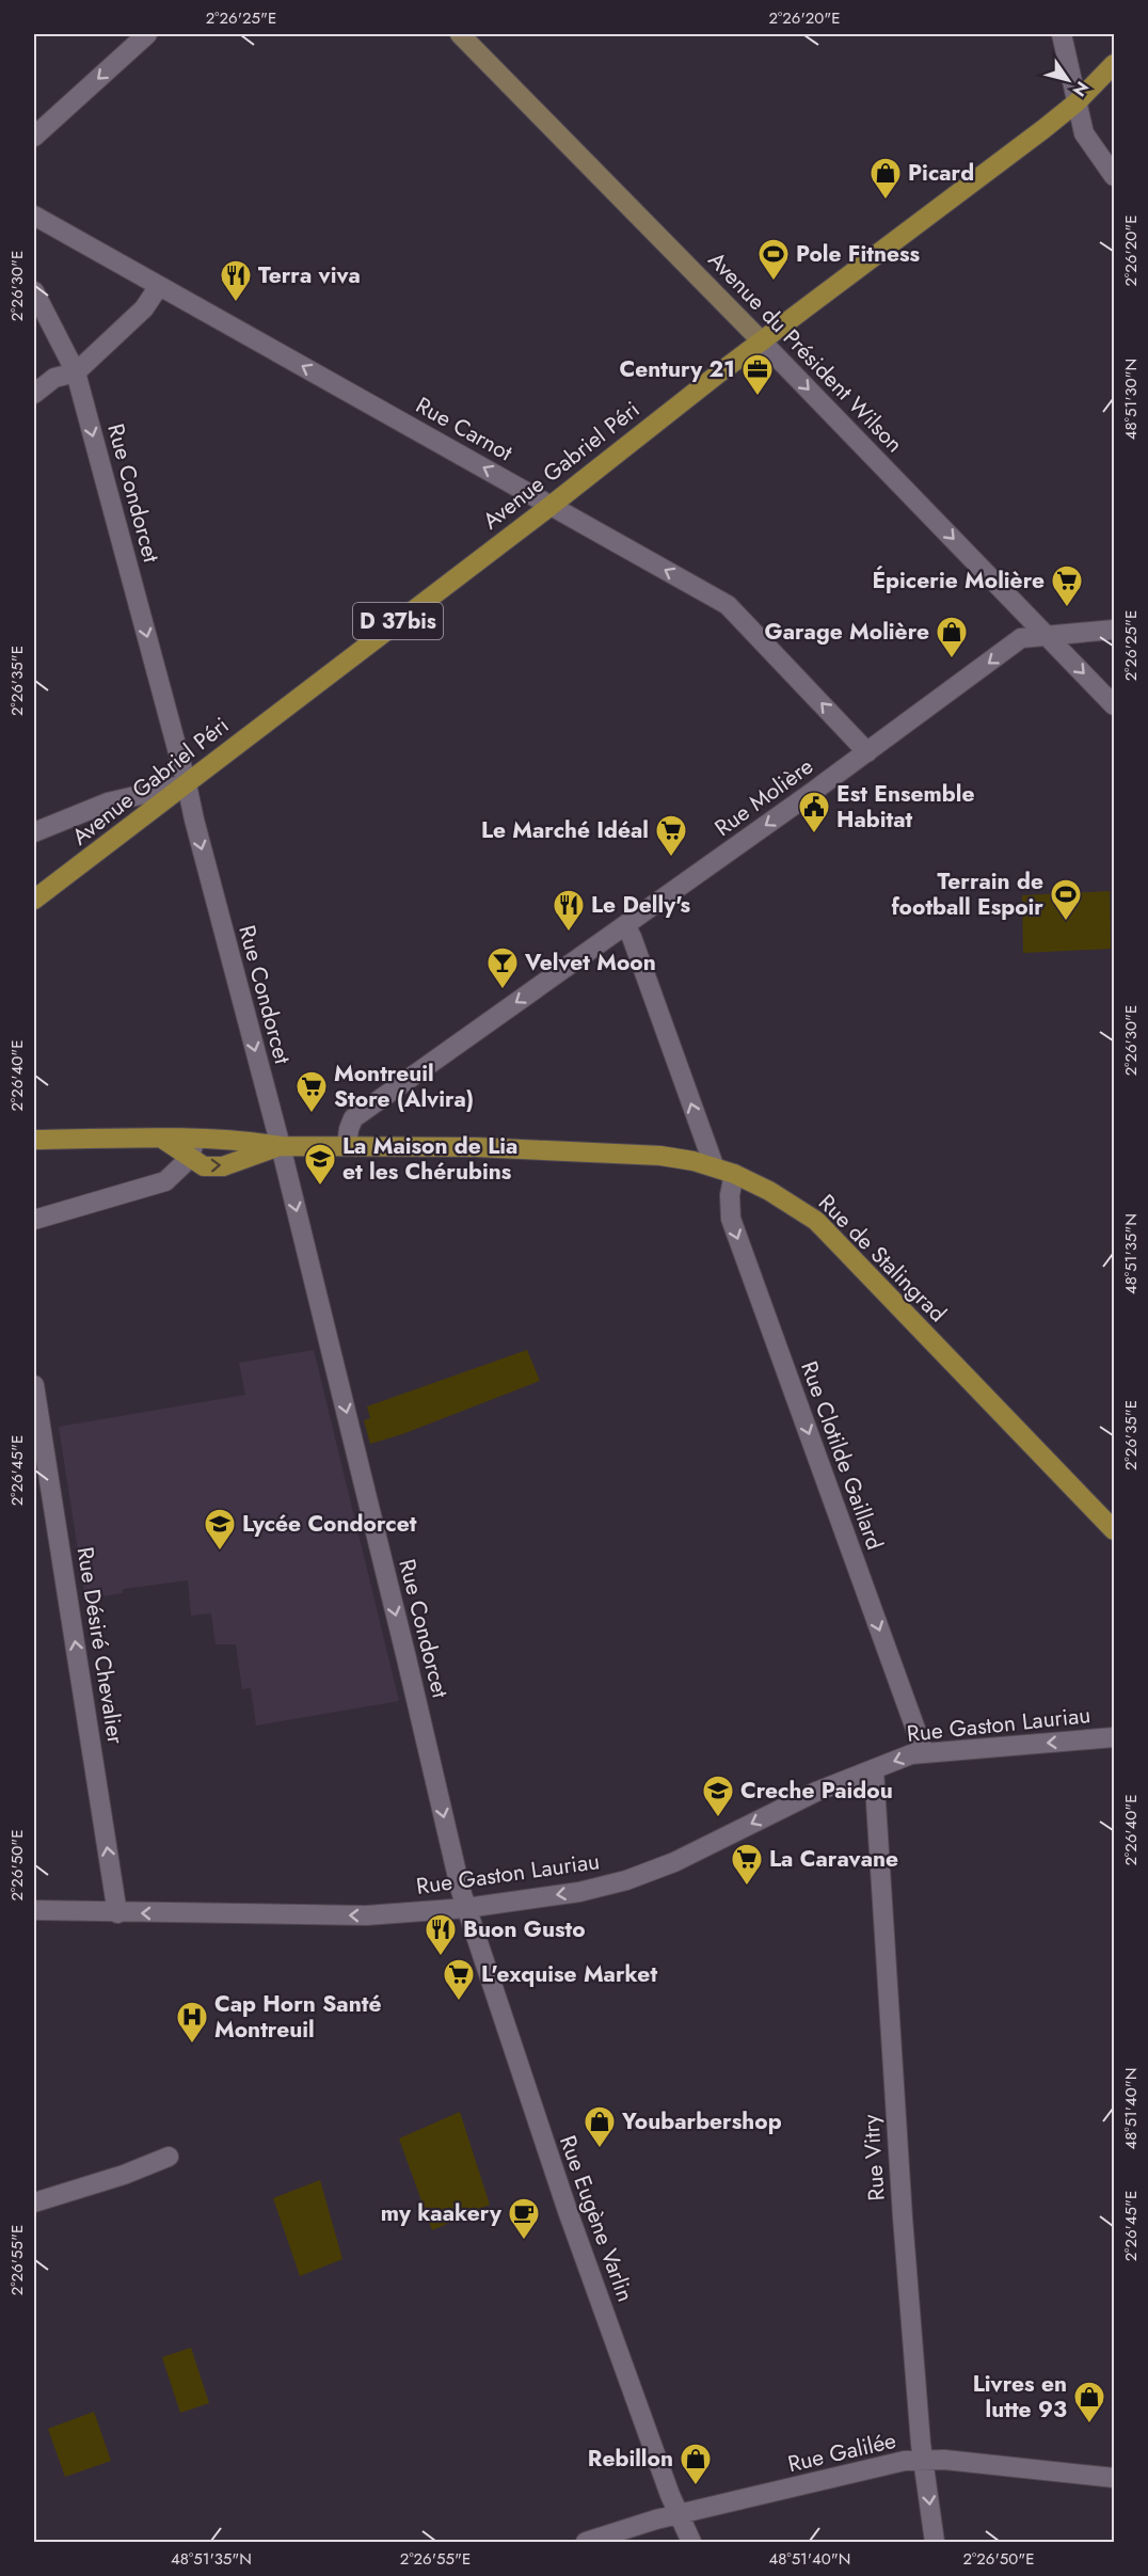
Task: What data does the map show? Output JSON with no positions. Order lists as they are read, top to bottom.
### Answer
{
  "streets": {
    "main road": ["Avenue Gabriel Péri", "D 37bis", "Rue de Stalingrad"],
    "street": [
      "Avenue du Président Wilson",
      "Rue Carnot",
      "Rue Condorcet",
      "Rue Molière",
      "Rue Clotilde Gaillard",
      "Rue Désiré Chevalier",
      "Rue Gaston Lauriau",
      "Rue Vitry",
      "Rue Eugène Varlin",
      "Rue Galilée"
    ]
  },
  "crossings": [
    ["Avenue du Président Wilson", "Avenue Gabriel Péri"],
    ["Avenue du Président Wilson", "Rue Molière"],
    ["Rue Carnot", "Avenue Gabriel Péri"],
    ["Rue Carnot", "Rue Molière"],
    ["Avenue Gabriel Péri", "Rue Condorcet"],
    ["Rue Condorcet", "Rue de Stalingrad"],
    ["Rue Condorcet", "Rue Gaston Lauriau"],
    ["Rue Condorcet", "Rue Eugène Varlin"],
    ["Rue Molière", "Rue de Stalingrad"],
    ["Rue de Stalingrad", "Rue Clotilde Gaillard"],
    ["Rue Clotilde Gaillard", "Rue Gaston Lauriau"],
    ["Rue Désiré Chevalier", "Rue Gaston Lauriau"],
    ["Rue Gaston Lauriau", "Rue Vitry"],
    ["Rue Gaston Lauriau", "Rue Eugène Varlin"],
    ["Rue Vitry", "Rue Galilée"],
    ["Rue Eugène Varlin", "Rue Galilée"]
  ],
  "one_way": [
    "Avenue du Président Wilson",
    "Rue Carnot",
    "Rue Condorcet",
    "Rue Molière",
    "Rue Clotilde Gaillard",
    "Rue Désiré Chevalier",
    "Rue Gaston Lauriau"
  ],
  "places": {
    "shop": [
      "Picard",
      "Garage Molière",
      "Youbarbershop",
      "Livres en lutte 93",
      "Rebillon"
    ],
    "sports": ["Pole Fitness", "Terrain de football Espoir"],
    "restaurant": ["Terra viva", "Le Delly's", "Buon Gusto"],
    "office": ["Century 21"],
    "supermarket": [
      "Épicerie Molière",
      "Le Marché Idéal",
      "Montreuil Store (Alvira)",
      "La Caravane",
      "L'exquise Market"
    ],
    "public building": ["Est Ensemble Habitat"],
    "bar": ["Velvet Moon"],
    "school or university": ["La Maison de Lia et les Chérubins", "Lycée Condorcet", "Creche Paidou"],
    "hospital": ["Cap Horn Santé Montreuil"],
    "cafe": ["my kaakery"]
  },
  "north": "bottom right",
  "coordinates": [
    "2°26'25\"E",
    "2°26'20\"E",
    "2°26'30\"E",
    "48°51'30\"N",
    "2°26'35\"E",
    "2°26'40\"E",
    "48°51'35\"N",
    "2°26'45\"E",
    "2°26'50\"E",
    "48°51'40\"N",
    "2°26'55\"E"
  ]
}
